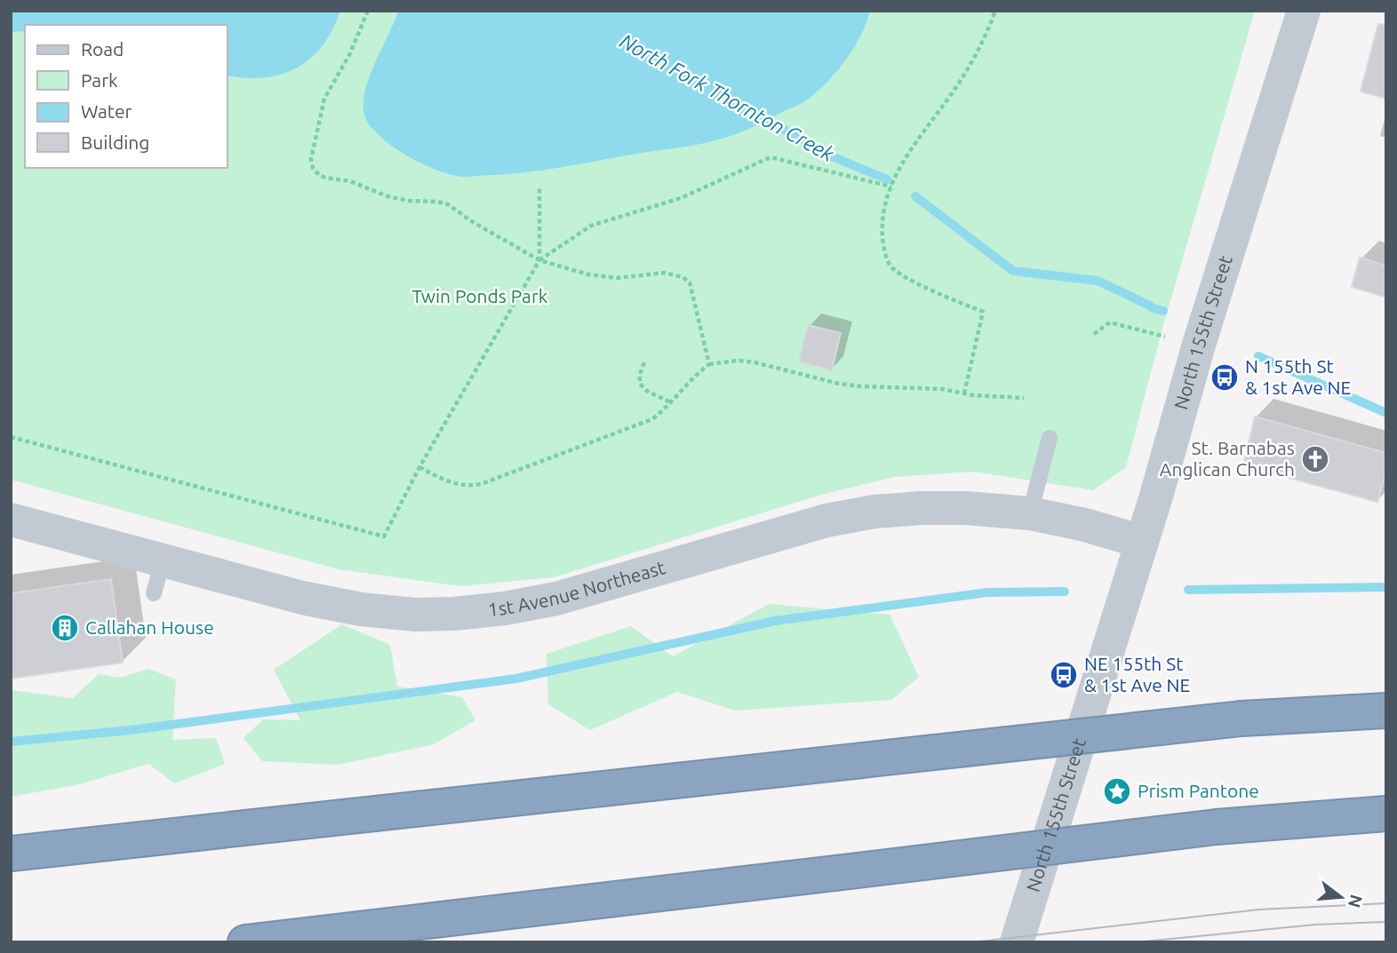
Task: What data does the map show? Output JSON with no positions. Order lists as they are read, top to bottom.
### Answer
{
  "streets": {
    "street": ["North 155th Street", "1st Avenue Northeast"]
  },
  "crossings": [
    ["North 155th Street", "1st Avenue Northeast"]
  ],
  "water": ["North Fork Thornton Creek"],
  "parks": ["Twin Ponds Park"],
  "places": {
    "bus stop": ["N 155th St & 1st Ave NE", "NE 155th St & 1st Ave NE"],
    "church": ["St. Barnabas Anglican Church"],
    "building": ["Callahan House"],
    "place": ["Prism Pantone"]
  },
  "legend": [
    "Road",
    "Park",
    "Water",
    "Building"
  ],
  "north": "right"
}
